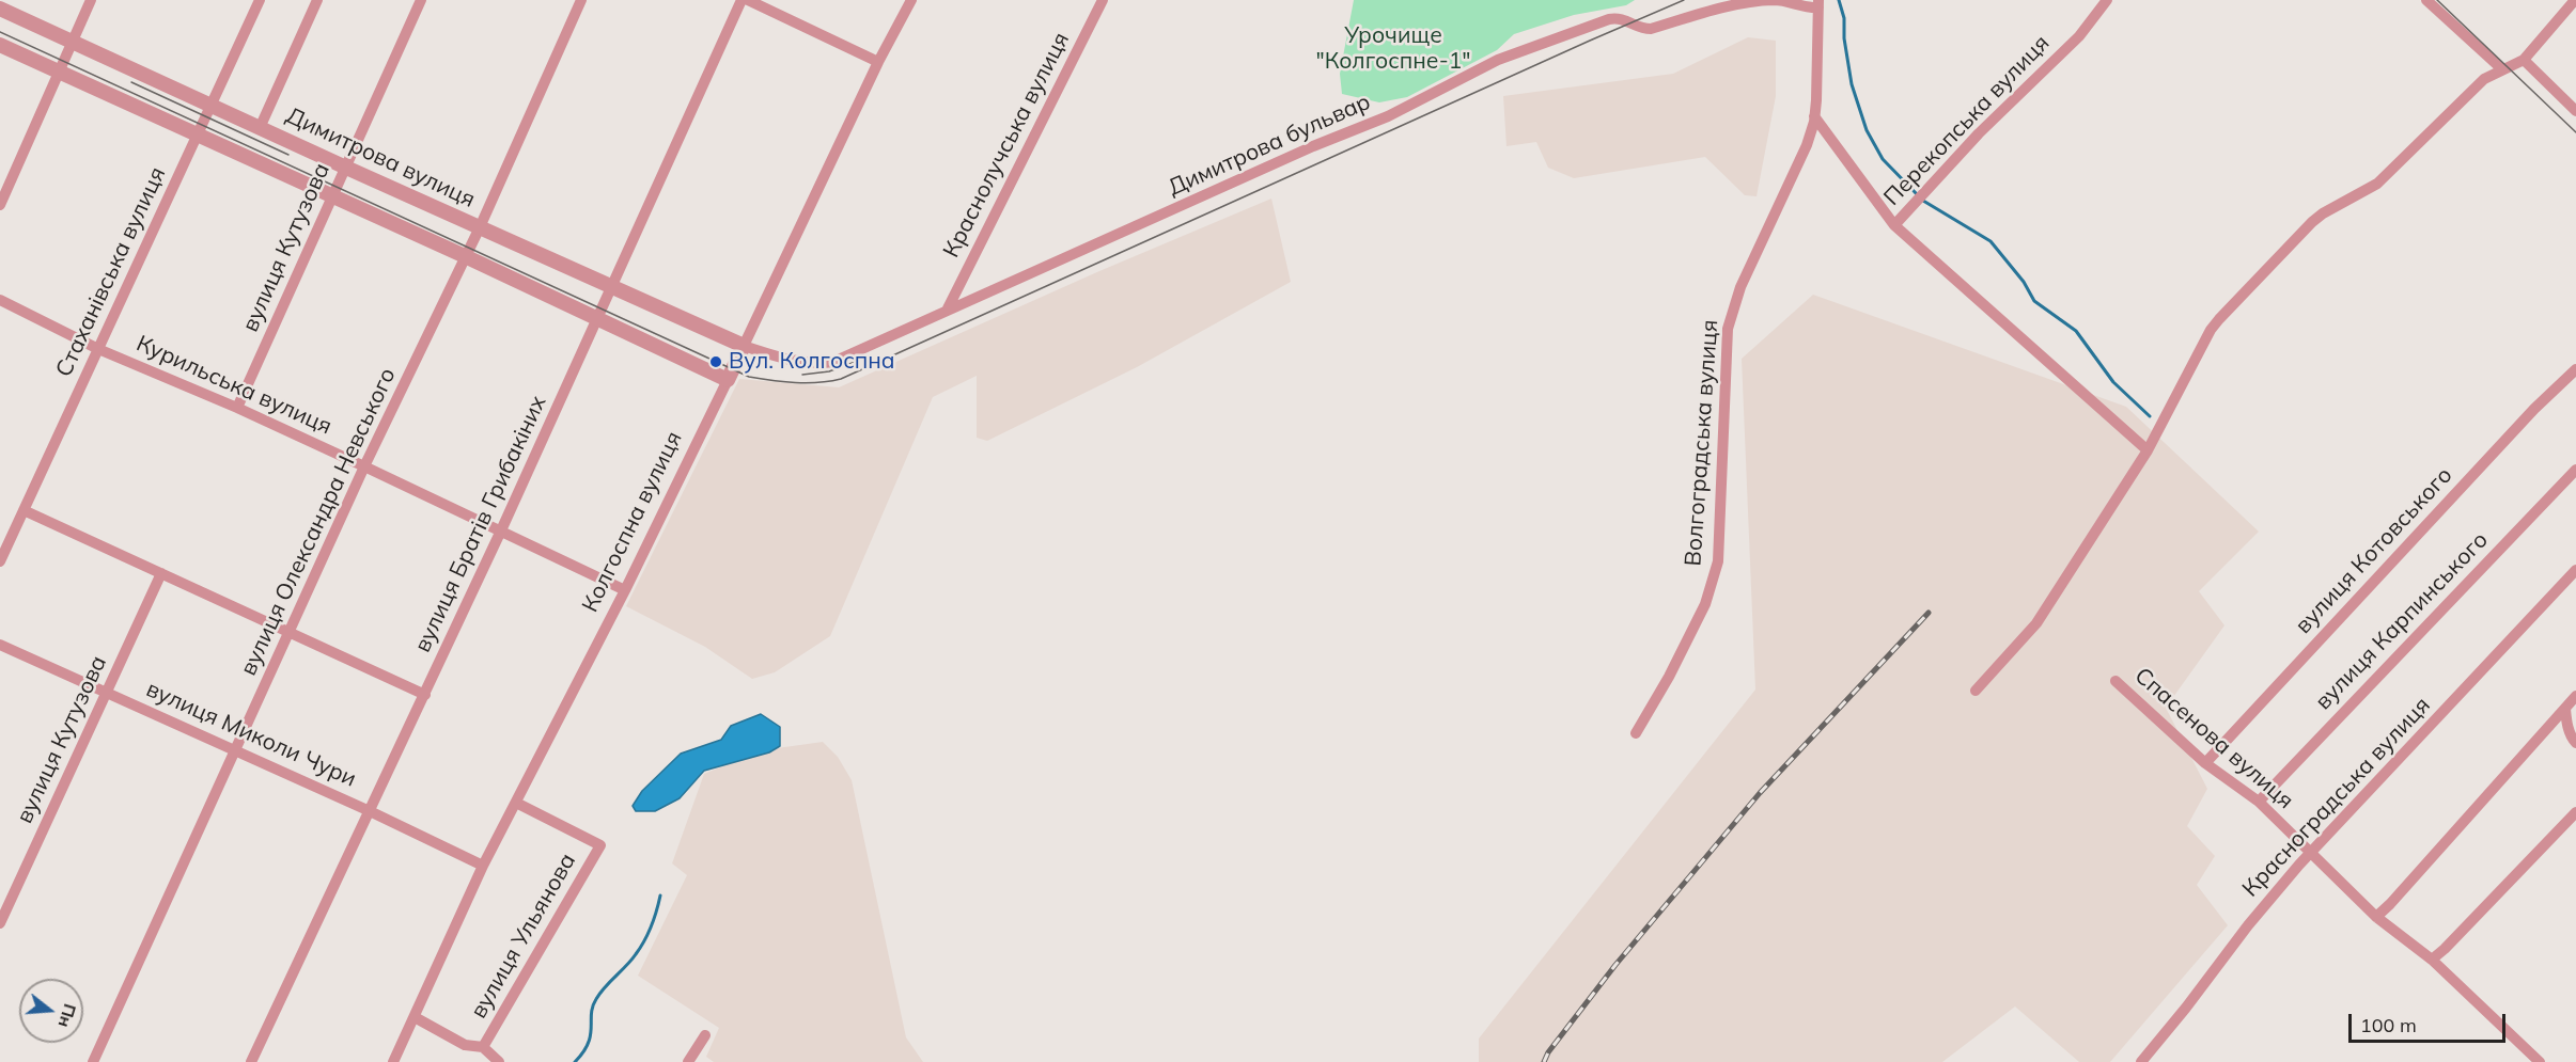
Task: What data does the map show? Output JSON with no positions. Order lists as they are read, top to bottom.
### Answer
{
  "streets": {
    "street": [
      "Перекопська вулиця",
      "Краснолучська вулиця",
      "Димитрова бульвар",
      "Димитрова вулиця",
      "вулиця Кутузова",
      "Стаханівська вулиця",
      "Курильська вулиця",
      "Волгоградська вулиця",
      "вулиця Олександра Невського",
      "Колгоспна вулиця",
      "вулиця Братів Грибакіних",
      "вулиця Котовського",
      "вулиця Карпинського",
      "вулиця Миколи Чури",
      "Спасенова вулиця",
      "Красноградська вулиця",
      "вулиця Ульянова"
    ]
  },
  "crossings": [
    ["Перекопська вулиця", "Волгоградська вулиця"],
    ["Краснолучська вулиця", "Димитрова бульвар"],
    ["Димитрова бульвар", "Димитрова вулиця"],
    ["Димитрова бульвар", "Волгоградська вулиця"],
    ["Димитрова бульвар", "Колгоспна вулиця"],
    ["Димитрова вулиця", "вулиця Кутузова"],
    ["Димитрова вулиця", "Стаханівська вулиця"],
    ["Димитрова вулиця", "вулиця Олександра Невського"],
    ["Димитрова вулиця", "Колгоспна вулиця"],
    ["Димитрова вулиця", "вулиця Братів Грибакіних"],
    ["вулиця Кутузова", "Курильська вулиця"],
    ["вулиця Кутузова", "вулиця Миколи Чури"],
    ["Стаханівська вулиця", "Курильська вулиця"],
    ["Курильська вулиця", "вулиця Олександра Невського"],
    ["Курильська вулиця", "Колгоспна вулиця"],
    ["Курильська вулиця", "вулиця Братів Грибакіних"],
    ["вулиця Олександра Невського", "вулиця Миколи Чури"],
    ["Колгоспна вулиця", "вулиця Миколи Чури"],
    ["Колгоспна вулиця", "вулиця Ульянова"],
    ["вулиця Братів Грибакіних", "вулиця Миколи Чури"],
    ["вулиця Котовського", "Спасенова вулиця"],
    ["вулиця Карпинського", "Спасенова вулиця"],
    ["Спасенова вулиця", "Красноградська вулиця"]
  ],
  "parks": ["Урочище \"Колгоспне-1\""],
  "places": ["Вул. Колгоспна"],
  "scale_bar": "100 m",
  "north": "right"
}
